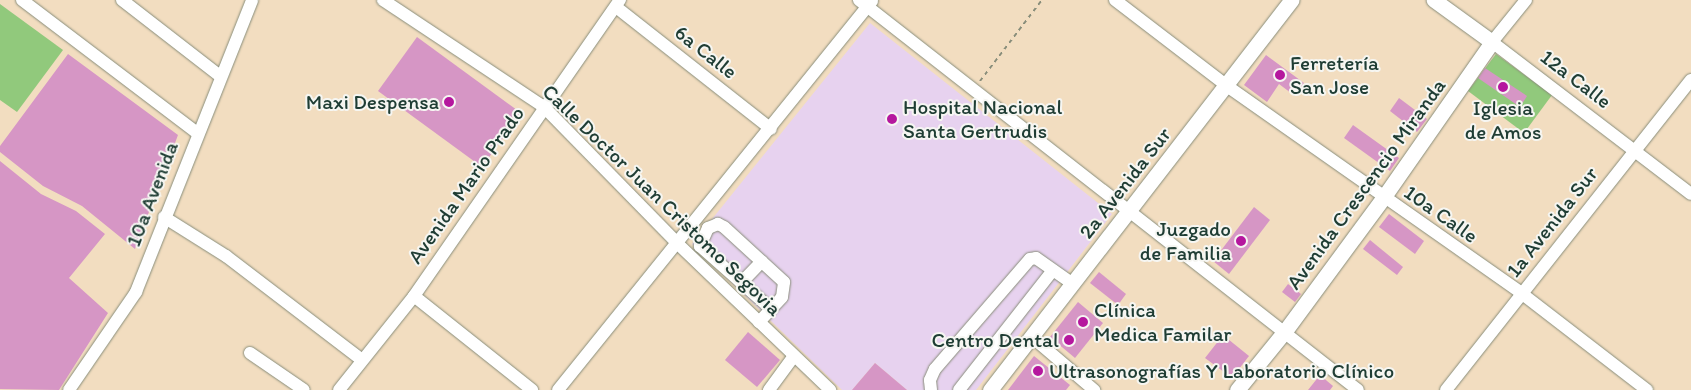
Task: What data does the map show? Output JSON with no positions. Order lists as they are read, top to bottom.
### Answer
{
  "streets": {
    "main road": ["12a Calle", "2a Avenida Sur", "Avenida Crescencio Miranda"],
    "street": [
      "6a Calle",
      "Avenida Mario Prado",
      "10a Avenida",
      "Calle Doctor Juan Cristomo Segovia",
      "10a Calle",
      "1a Avenida Sur"
    ]
  },
  "crossings": [
    ["6a Calle", "Avenida Mario Prado"],
    ["12a Calle", "Avenida Crescencio Miranda"],
    ["12a Calle", "1a Avenida Sur"],
    ["2a Avenida Sur", "10a Calle"],
    ["Avenida Crescencio Miranda", "10a Calle"],
    ["Avenida Mario Prado", "Calle Doctor Juan Cristomo Segovia"],
    ["10a Calle", "1a Avenida Sur"]
  ],
  "places": [
    "Ferretería San Jose",
    "Iglesia de Amos",
    "Maxi Despensa",
    "Hospital Nacional Santa Gertrudis",
    "Juzgado de Familia",
    "Clínica Medica Familar",
    "Centro Dental",
    "Ultrasonografías Y Laboratorio Clínico"
  ]
}
